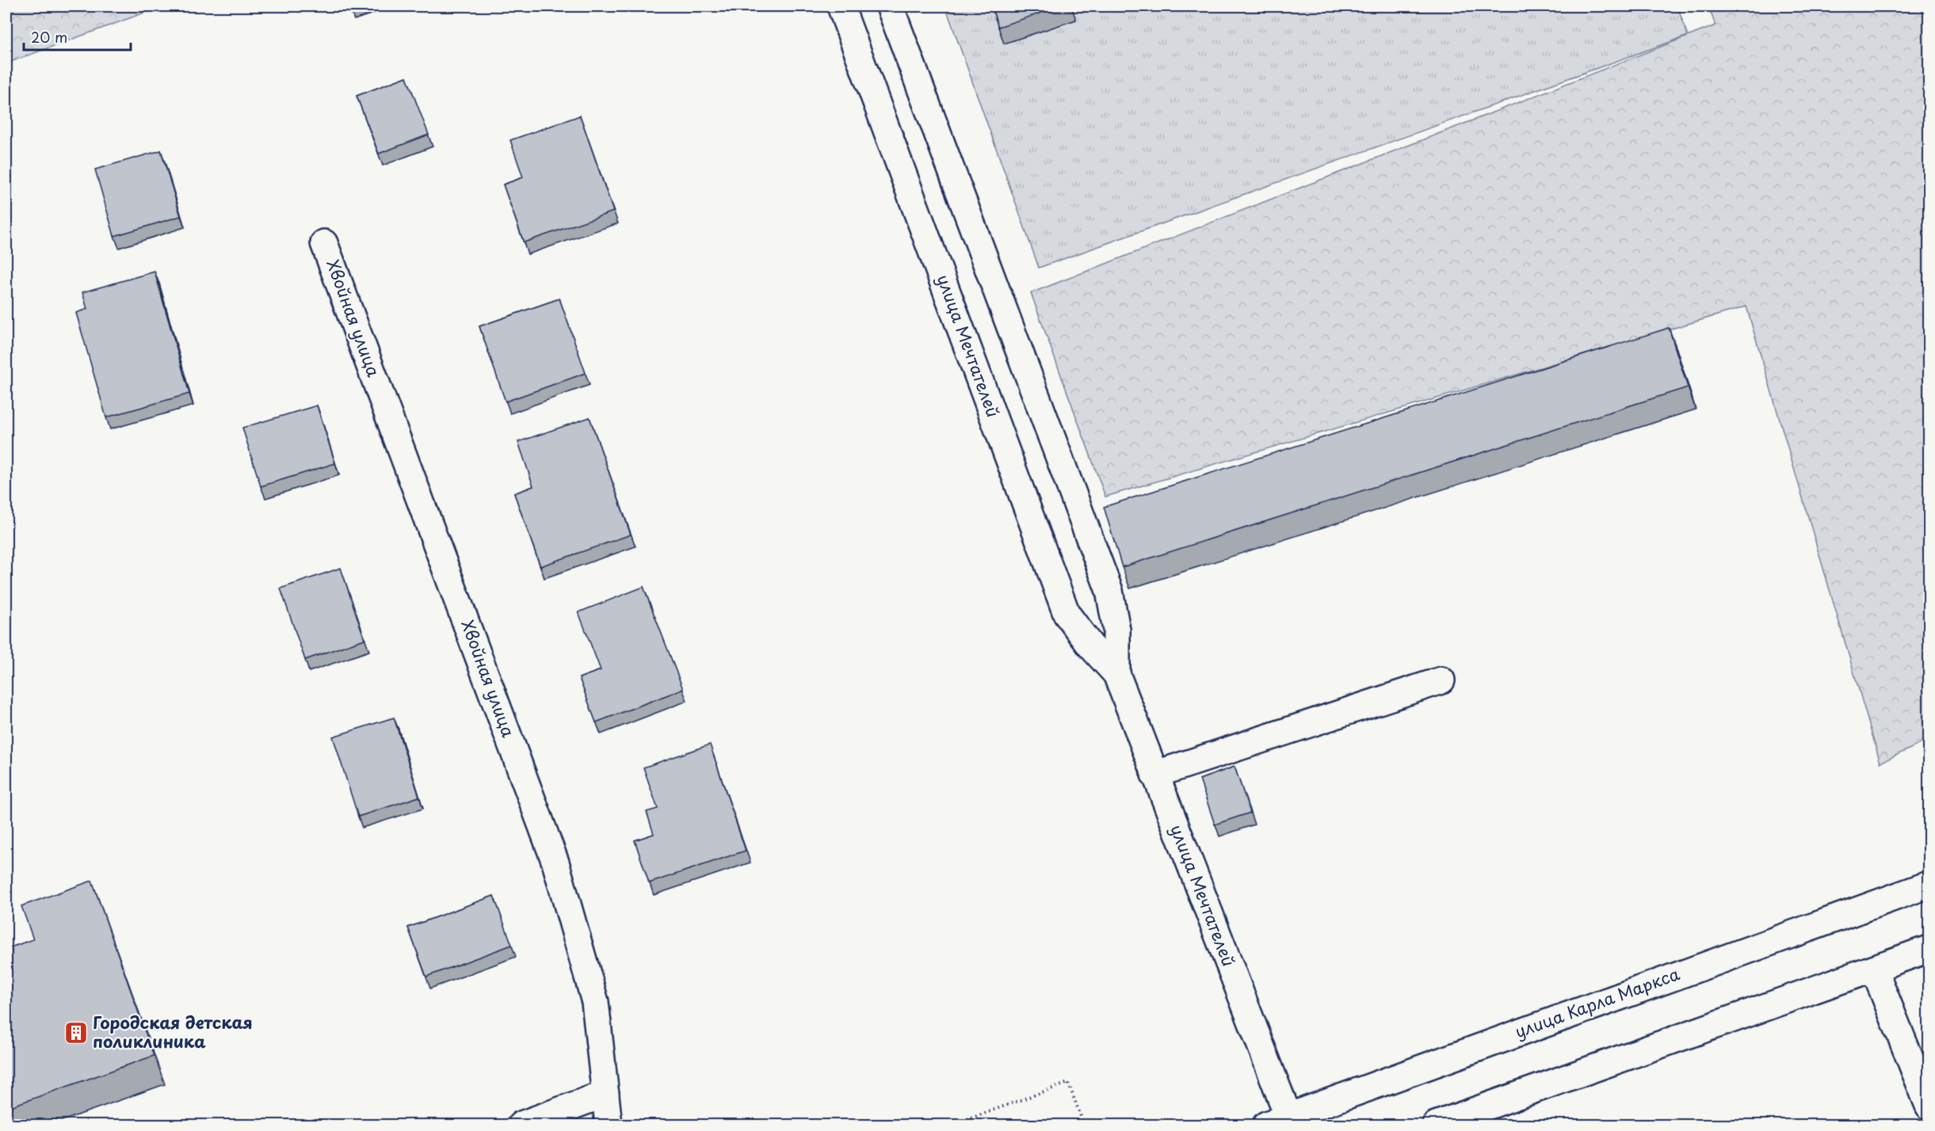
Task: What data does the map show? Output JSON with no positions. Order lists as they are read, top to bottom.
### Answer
{
  "streets": {
    "street": ["Хвойная улица", "улица Мечтателей", "улица Карла Маркса"]
  },
  "crossings": [
    ["улица Мечтателей", "улица Карла Маркса"]
  ],
  "places": {
    "building": ["Городская детская поликлиника"]
  },
  "scale_bar": "20 m"
}
